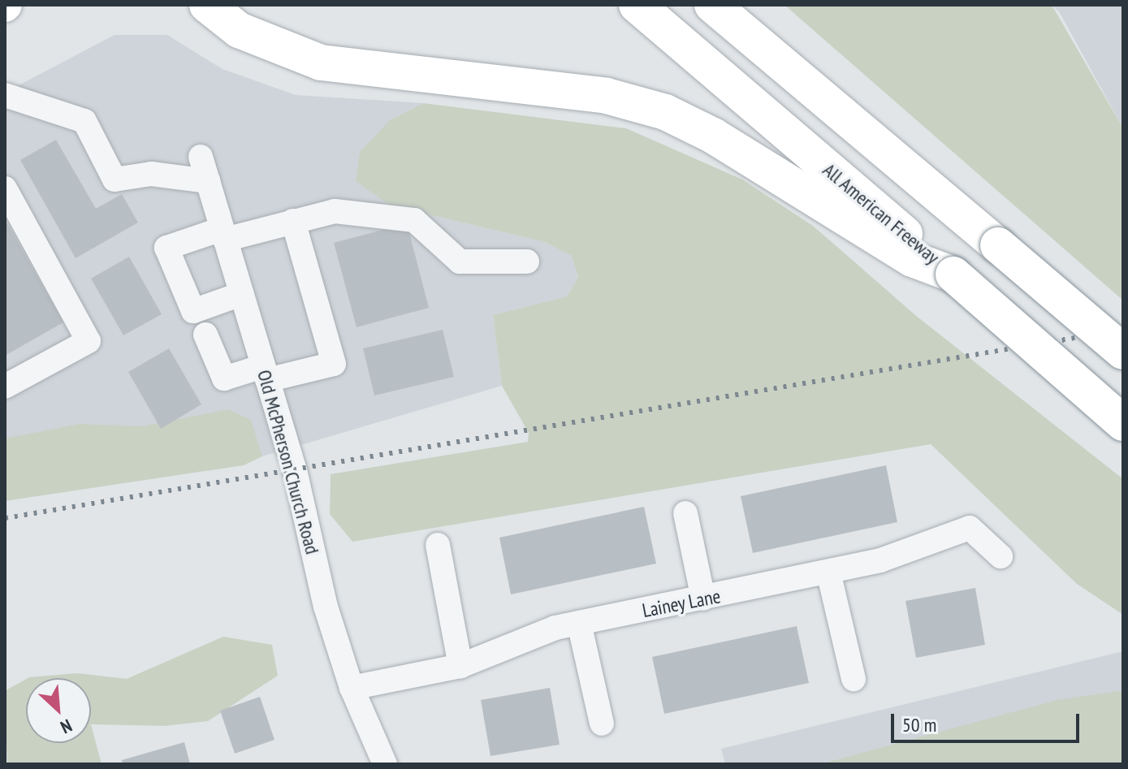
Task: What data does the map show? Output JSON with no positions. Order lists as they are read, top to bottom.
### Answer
{
  "streets": {
    "highway": ["All American Freeway"],
    "street": ["Old McPherson Church Road", "Lainey Lane"]
  },
  "crossings": [
    ["Old McPherson Church Road", "Lainey Lane"]
  ],
  "scale_bar": "50 m",
  "north": "bottom right"
}
